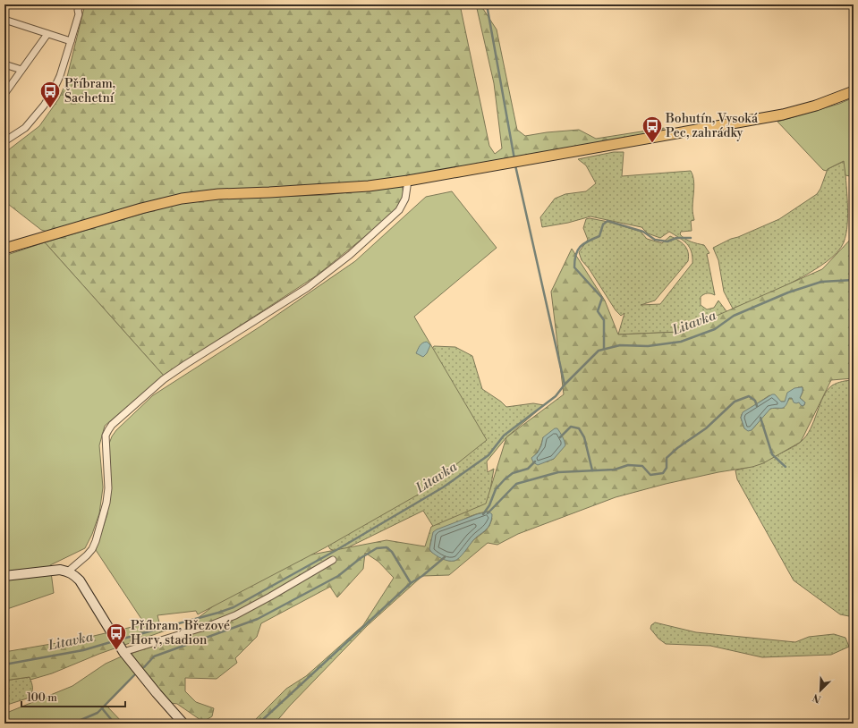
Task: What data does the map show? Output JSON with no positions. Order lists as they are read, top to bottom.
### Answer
{
  "water": ["Litavka"],
  "places": {
    "bus stop": ["Příbram, Šachetní", "Bohutín, Vysoká Pec, zahrádky", "Příbram, Březové Hory, stadion"]
  },
  "scale_bar": "100 m",
  "north": "bottom left"
}
